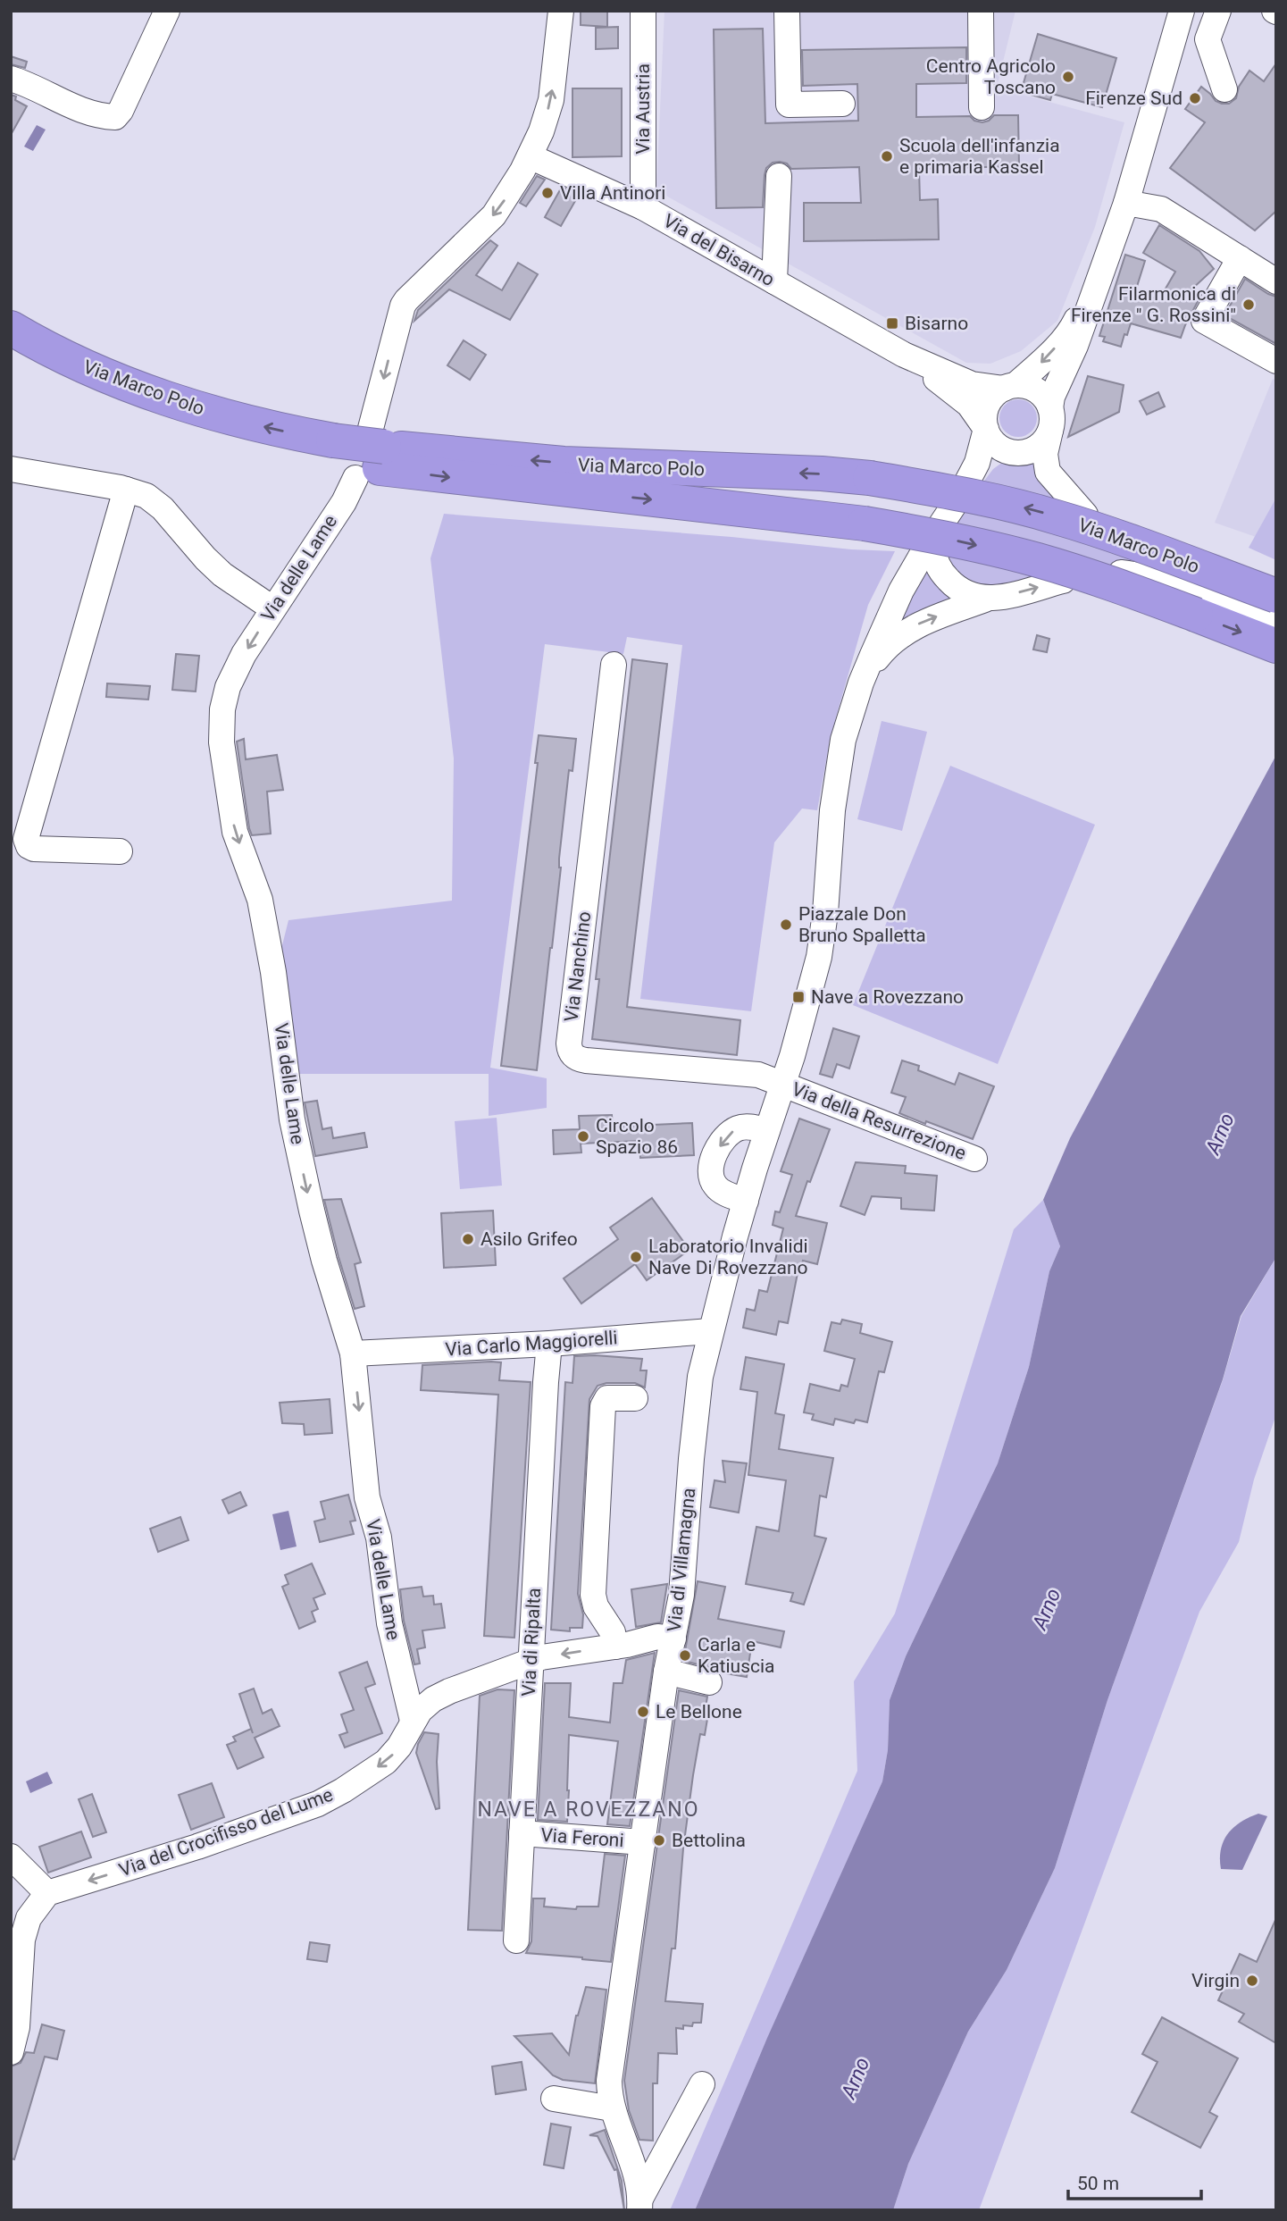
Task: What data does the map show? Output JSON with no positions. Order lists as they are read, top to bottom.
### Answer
{
  "streets": {
    "highway": ["Via Marco Polo"],
    "street": [
      "Via Austria",
      "Via del Bisarno",
      "Via delle Lame",
      "Via Nanchino",
      "Via della Resurrezione",
      "Via Carlo Maggiorelli",
      "Via di Villamagna",
      "Via di Ripalta",
      "Via del Crocifisso del Lume",
      "Via Feroni"
    ]
  },
  "crossings": [
    ["Via Austria", "Via del Bisarno"],
    ["Via del Bisarno", "Via delle Lame"],
    ["Via Marco Polo", "Via delle Lame"],
    ["Via delle Lame", "Via Carlo Maggiorelli"],
    ["Via delle Lame", "Via del Crocifisso del Lume"],
    ["Via Nanchino", "Via della Resurrezione"],
    ["Via Nanchino", "Via di Villamagna"],
    ["Via della Resurrezione", "Via di Villamagna"],
    ["Via Carlo Maggiorelli", "Via di Villamagna"],
    ["Via Carlo Maggiorelli", "Via di Ripalta"],
    ["Via di Villamagna", "Via del Crocifisso del Lume"],
    ["Via di Villamagna", "Via Feroni"],
    ["Via di Ripalta", "Via del Crocifisso del Lume"],
    ["Via di Ripalta", "Via Feroni"]
  ],
  "one_way": ["Via del Crocifisso del Lume"],
  "districts": ["NAVE A ROVEZZANO"],
  "water": ["Arno"],
  "places": {
    "other": [
      "Centro Agricolo Toscano",
      "Firenze Sud",
      "Scuola dell'infanzia e primaria Kassel",
      "Villa Antinori",
      "Filarmonica di Firenze \" G. Rossini\"",
      "Piazzale Don Bruno Spalletta",
      "Circolo Spazio 86",
      "Asilo Grifeo",
      "Laboratorio Invalidi Nave Di Rovezzano",
      "Carla e Katiuscia",
      "Le Bellone",
      "Bettolina",
      "Virgin"
    ],
    "transit": ["Bisarno", "Nave a Rovezzano"]
  },
  "scale_bar": "50 m"
}
